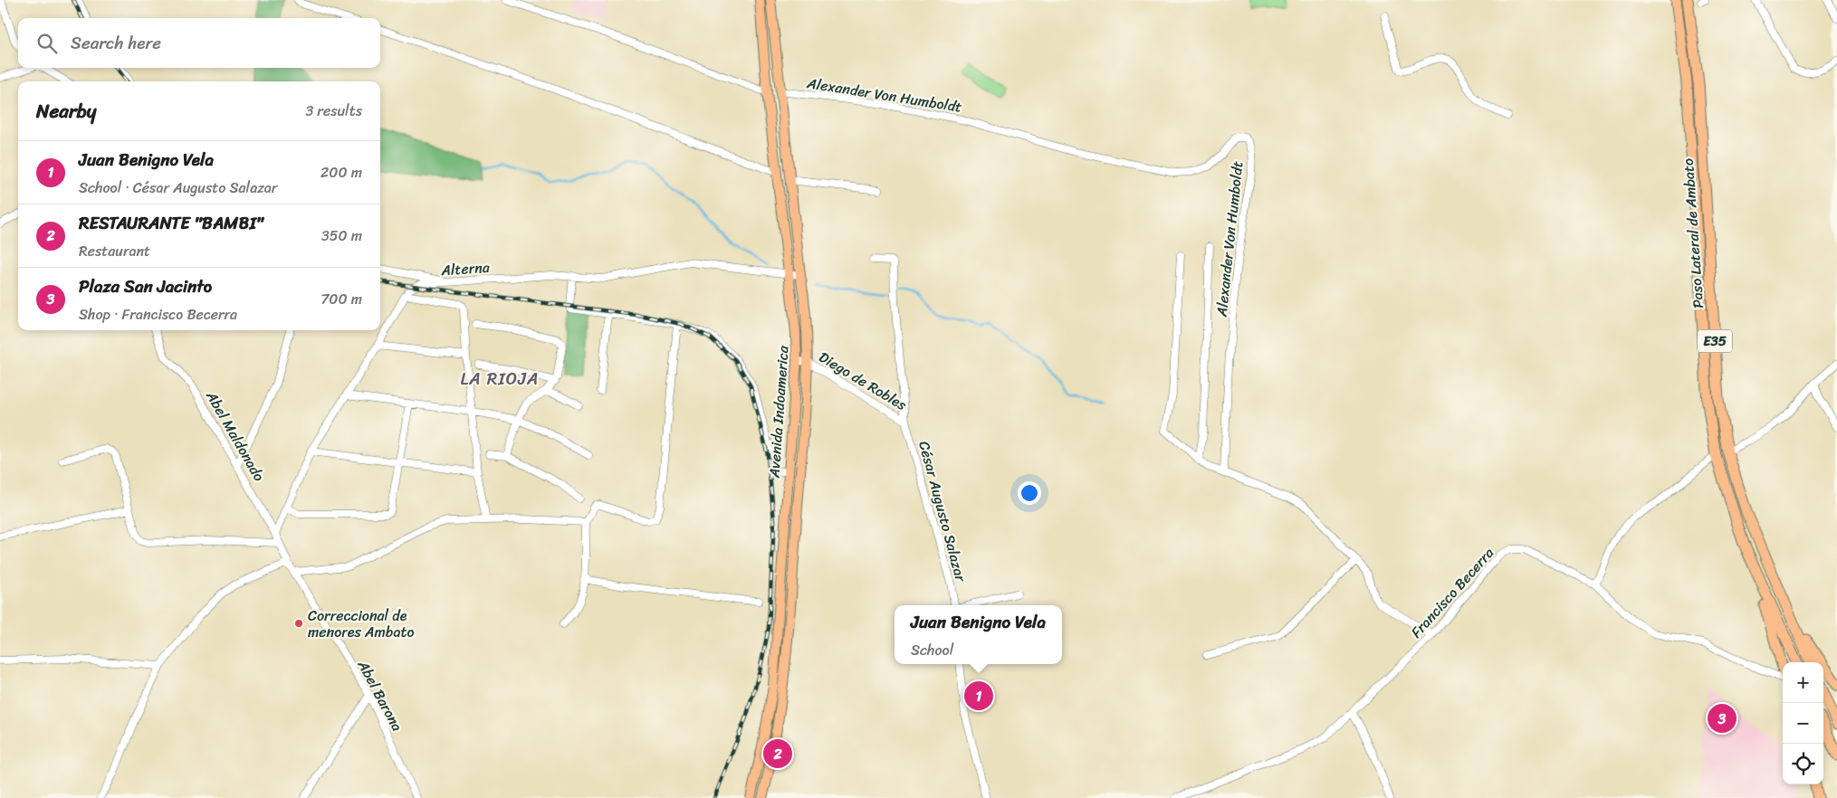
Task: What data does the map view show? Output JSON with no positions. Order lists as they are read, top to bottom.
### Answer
{
  "streets": {
    "highway": ["Paso Lateral de Ambato", "E35"],
    "main road": ["Avenida Indoamerica"],
    "street": [
      "Alexander Von Humboldt",
      "Alterna",
      "Diego de Robles",
      "Abel Maldonado",
      "César Augusto Salazar",
      "Francisco Becerra",
      "Abel Barona"
    ]
  },
  "crossings": [
    ["Alexander Von Humboldt", "Avenida Indoamerica"],
    ["Alterna", "Avenida Indoamerica"],
    ["Alterna", "Abel Maldonado"],
    ["Diego de Robles", "Avenida Indoamerica"],
    ["Diego de Robles", "César Augusto Salazar"],
    ["Abel Maldonado", "Abel Barona"]
  ],
  "districts": ["LA RIOJA"],
  "places": ["Correccional de menores Ambato"],
  "page": {
    "search": "Search here",
    "heading": ["Nearby", "3 results"],
    "list": [
      {
        "mark": "1",
        "name": "Juan Benigno Vela",
        "note": "School · César Augusto Salazar",
        "value": "200 m"
      },
      {
        "mark": "2",
        "name": "RESTAURANTE \"BAMBI\"",
        "note": "Restaurant",
        "value": "350 m"
      },
      {
        "mark": "3",
        "name": "Plaza San Jacinto",
        "note": "Shop · Francisco Becerra",
        "value": "700 m"
      }
    ],
    "popup": ["Juan Benigno Vela", "School"],
    "map_buttons": ["+", "−"],
    "pins": ["1", "3", "2"]
  }
}
